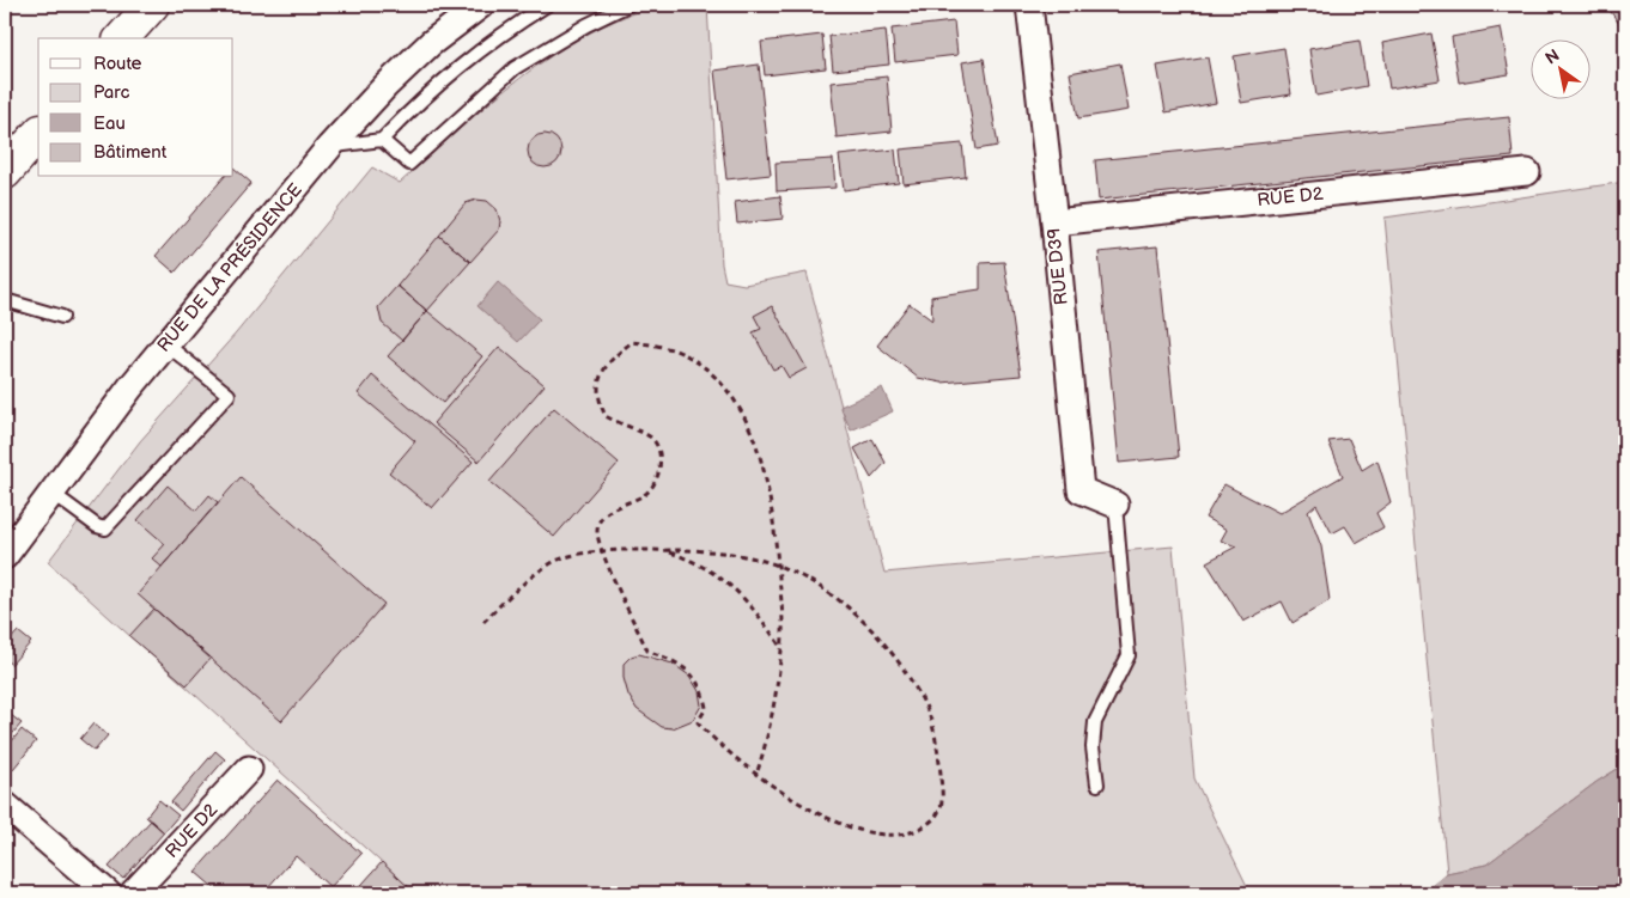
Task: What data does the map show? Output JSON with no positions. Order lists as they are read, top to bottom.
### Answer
{
  "streets": {
    "street": ["RUE D2", "RUE D39", "RUE DE LA PRÉSIDENCE"]
  },
  "crossings": [
    ["RUE D2", "RUE D39"]
  ],
  "legend": [
    "Route",
    "Parc",
    "Eau",
    "Bâtiment"
  ],
  "north": "top left"
}
